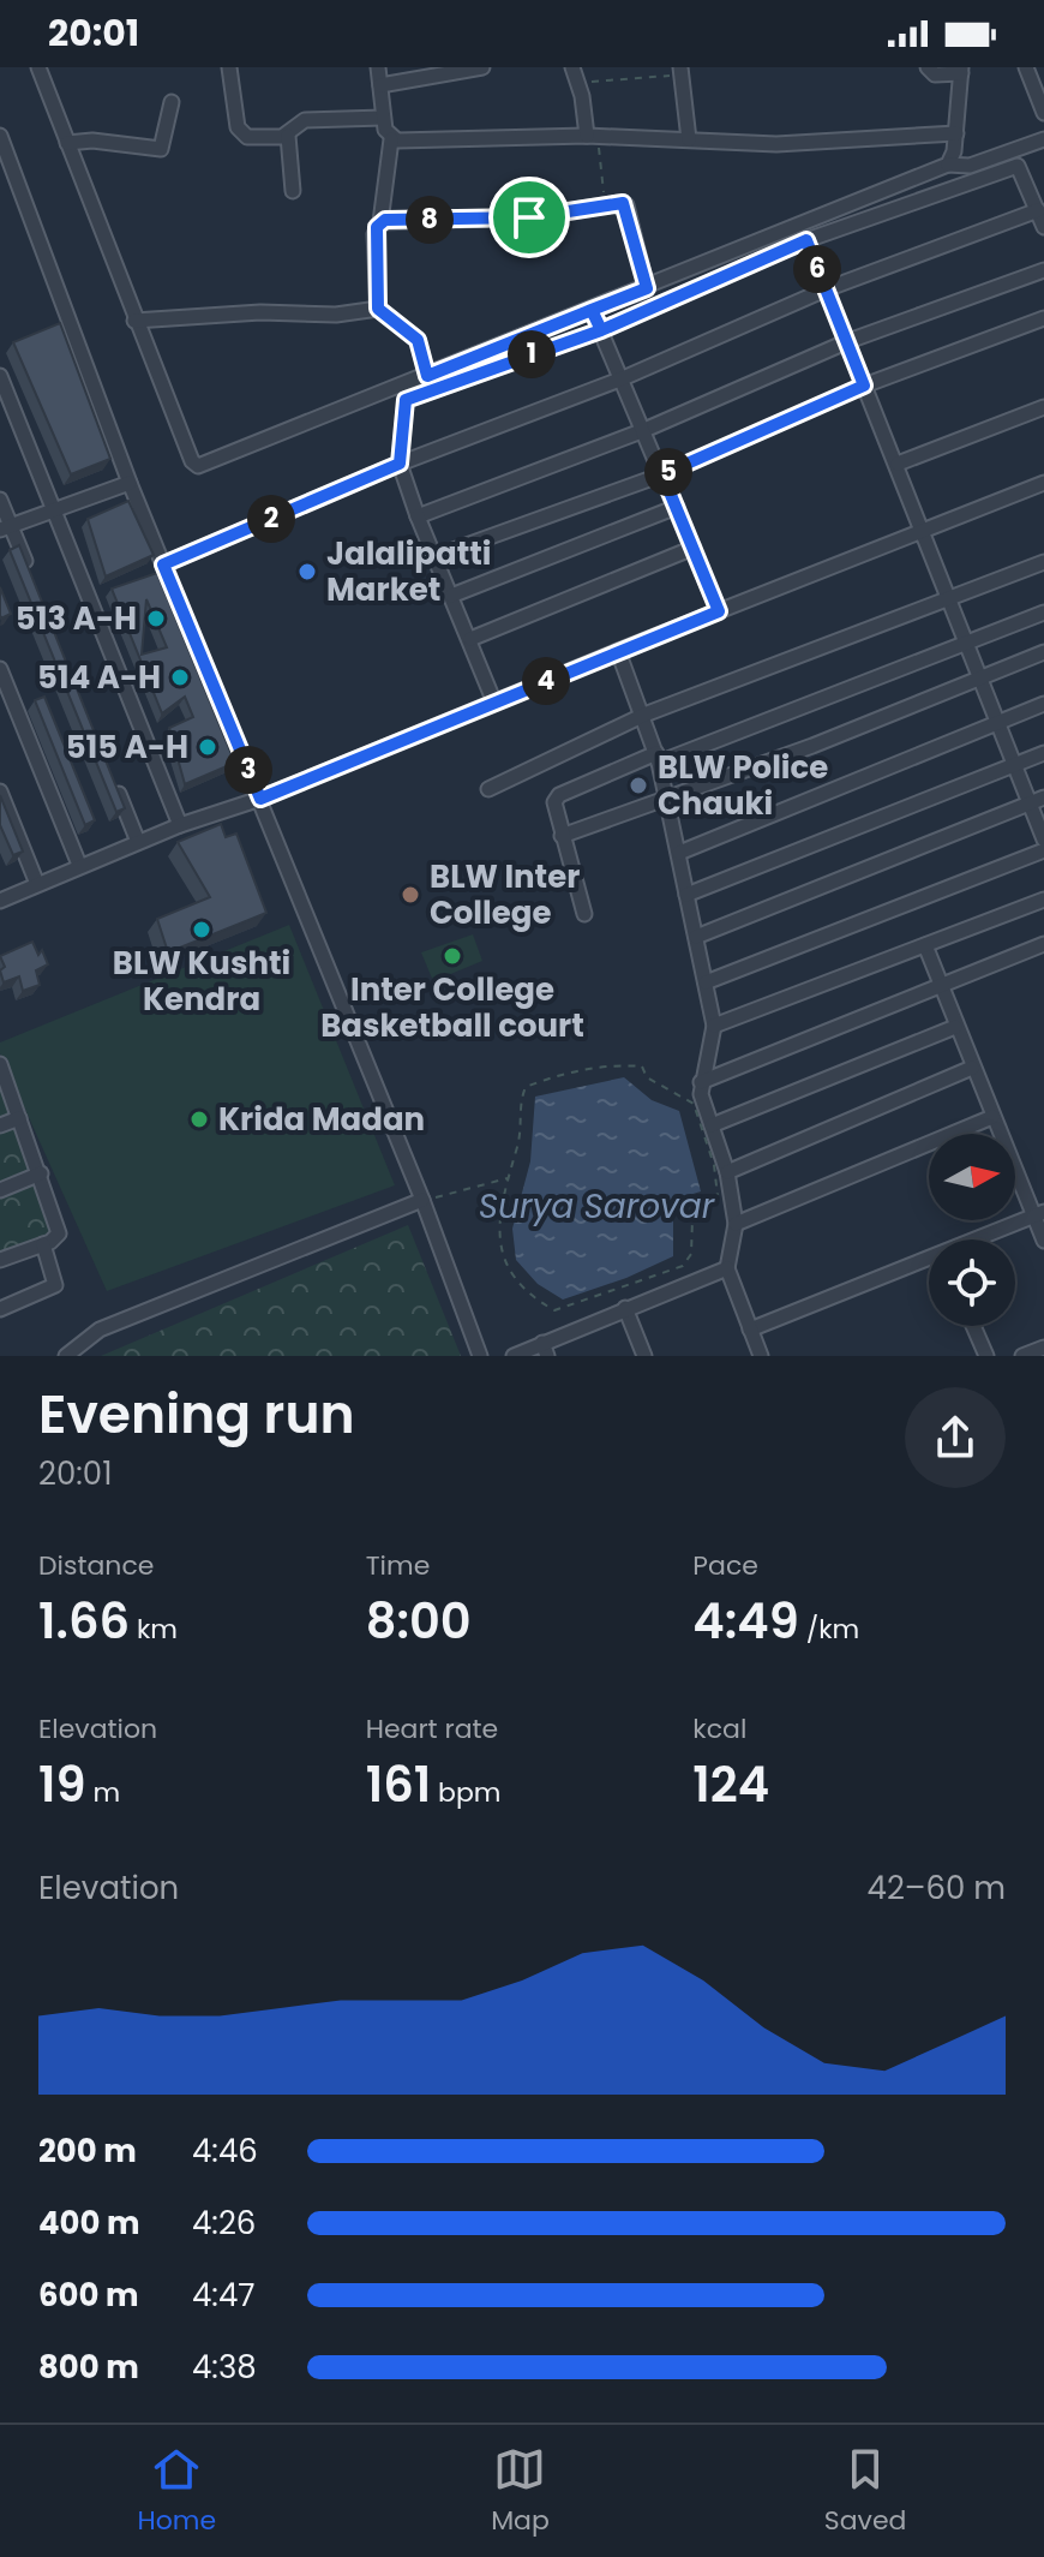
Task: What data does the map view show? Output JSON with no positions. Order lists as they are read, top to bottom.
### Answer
{
  "water": ["Surya Sarovar"],
  "places": [
    "Jalalipatti Market",
    "513 A-H",
    "514 A-H",
    "515 A-H",
    "BLW Police Chauki",
    "BLW Inter College",
    "BLW Kushti Kendra",
    "Inter College Basketball court",
    "Krida Madan"
  ],
  "north": "right",
  "page": {
    "status": "20:01",
    "pins": [
      "8",
      "6",
      "1",
      "5",
      "2",
      "4",
      "3"
    ],
    "heading": ["Evening run", "20:01"],
    "stats": [
      ["Distance", "1.66 km"],
      ["Time", "8:00"],
      ["Pace", "4:49 /km"],
      ["Elevation", "19 m"],
      ["Heart rate", "161 bpm"],
      ["kcal", "124"]
    ],
    "chart": ["Elevation", "42–60 m"],
    "list": [
      {
        "name": "200 m",
        "note": "4:46"
      },
      {
        "name": "400 m",
        "note": "4:26"
      },
      {
        "name": "600 m",
        "note": "4:47"
      },
      {
        "name": "800 m",
        "note": "4:38"
      }
    ],
    "tabs": ["Home", "Map", "Saved"]
  }
}
